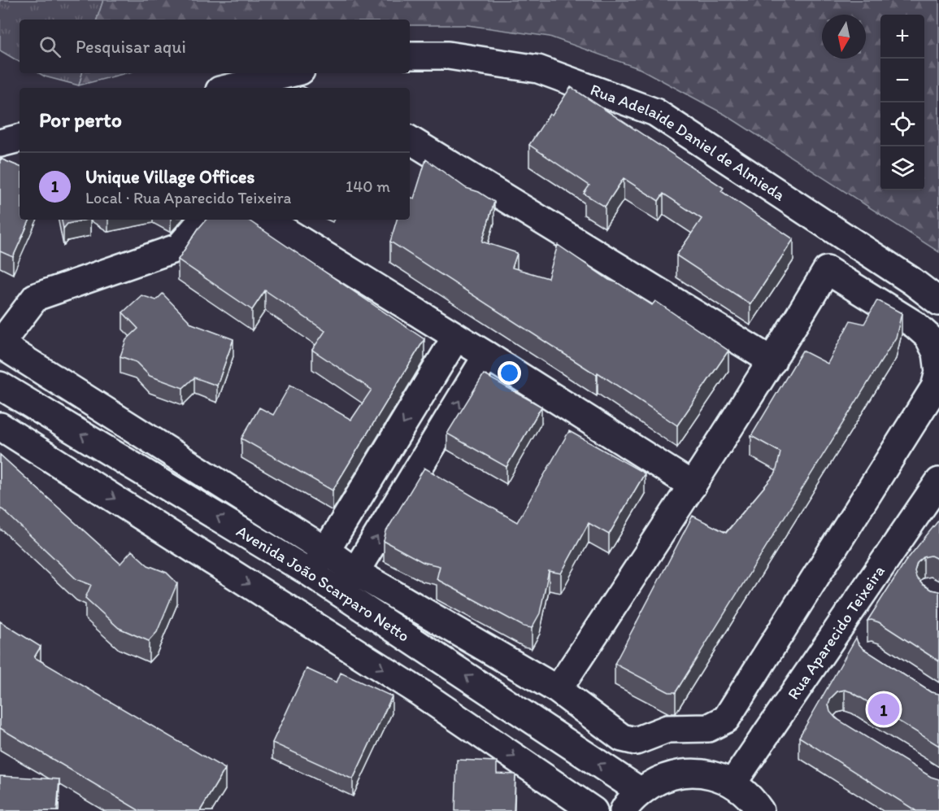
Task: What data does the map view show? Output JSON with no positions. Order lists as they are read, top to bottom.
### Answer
{
  "streets": {
    "street": ["Rua Adelaide Daniel de Almieda", "Avenida João Scarparo Netto", "Rua Aparecido Teixeira"]
  },
  "north": "bottom",
  "page": {
    "map_buttons": ["+", "−"],
    "search": "Pesquisar aqui",
    "heading": "Por perto",
    "list": [
      {
        "mark": "1",
        "name": "Unique Village Offices",
        "note": "Local · Rua Aparecido Teixeira",
        "value": "140 m"
      }
    ],
    "pins": "1"
  }
}
